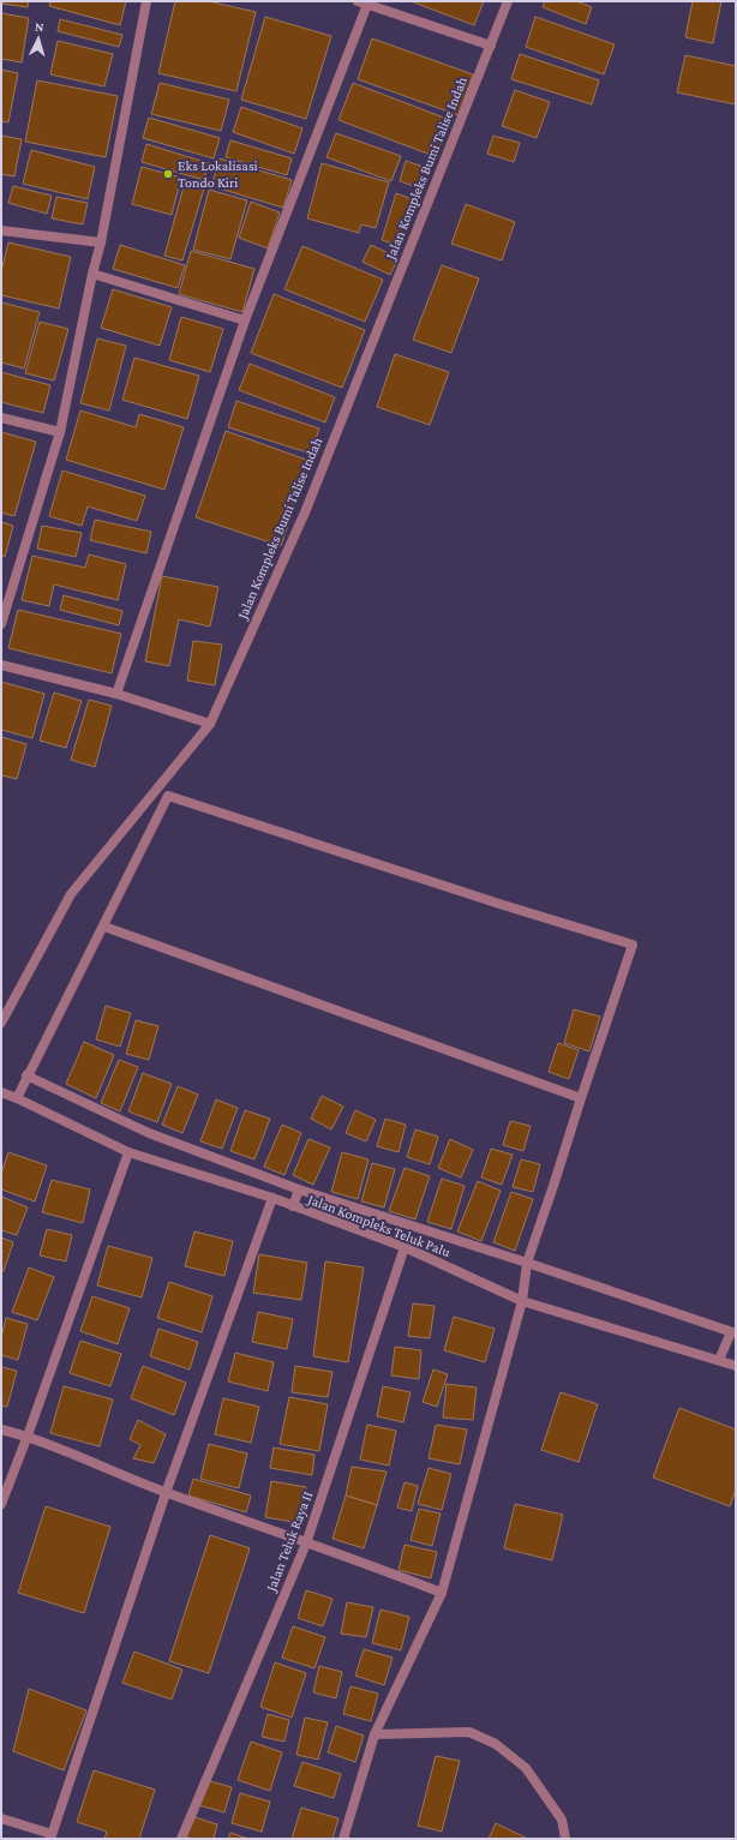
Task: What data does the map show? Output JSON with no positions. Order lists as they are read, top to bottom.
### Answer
{
  "streets": {
    "street": ["Jalan Kompleks Bumi Talise Indah", "Jalan Kompleks Teluk Palu", "Jalan Teluk Raya II"]
  },
  "crossings": [
    ["Jalan Kompleks Teluk Palu", "Jalan Teluk Raya II"]
  ],
  "places": ["Eks Lokalisasi Tondo Kiri"],
  "north": "top"
}
